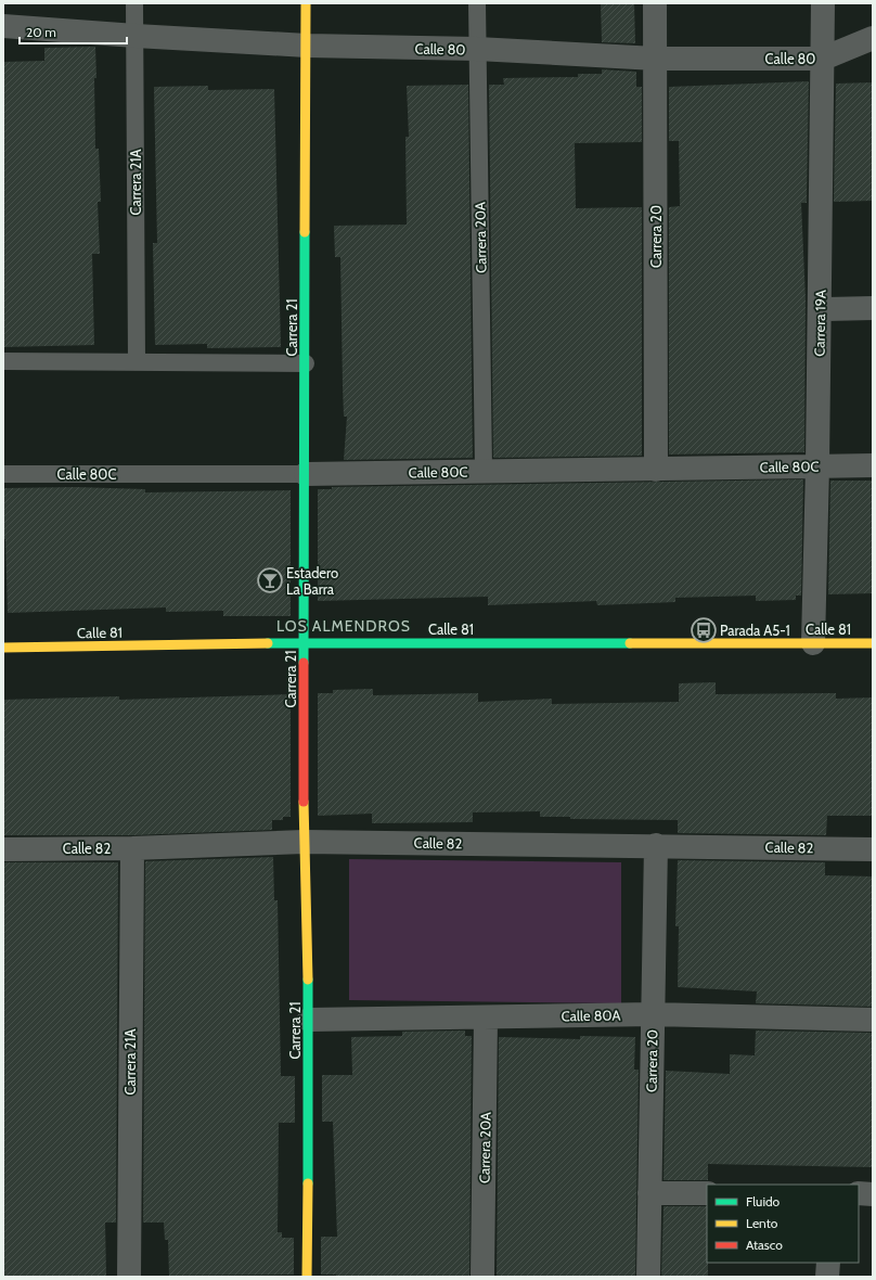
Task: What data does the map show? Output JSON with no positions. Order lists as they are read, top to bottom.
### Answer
{
  "streets": {
    "street": [
      "Calle 80",
      "Carrera 21A",
      "Carrera 20",
      "Carrera 20A",
      "Carrera 19A",
      "Carrera 21",
      "Calle 80C",
      "Calle 81",
      "Calle 82",
      "Calle 80A"
    ]
  },
  "crossings": [
    ["Calle 80", "Carrera 21A"],
    ["Calle 80", "Carrera 20"],
    ["Calle 80", "Carrera 20A"],
    ["Calle 80", "Carrera 19A"],
    ["Calle 80", "Carrera 21"],
    ["Carrera 21A", "Calle 82"],
    ["Carrera 20", "Calle 80C"],
    ["Carrera 20", "Calle 82"],
    ["Carrera 20", "Calle 80A"],
    ["Carrera 20A", "Calle 80C"],
    ["Carrera 20A", "Calle 80A"],
    ["Carrera 19A", "Calle 80C"],
    ["Carrera 19A", "Calle 81"],
    ["Carrera 21", "Calle 80C"],
    ["Carrera 21", "Calle 81"],
    ["Carrera 21", "Calle 82"],
    ["Carrera 21", "Calle 80A"]
  ],
  "districts": ["LOS ALMENDROS"],
  "places": {
    "bar": ["Estadero La Barra"],
    "bus stop": ["Parada A5-1"]
  },
  "legend": ["Fluido", "Lento", "Atasco"],
  "scale_bar": "20 m"
}
